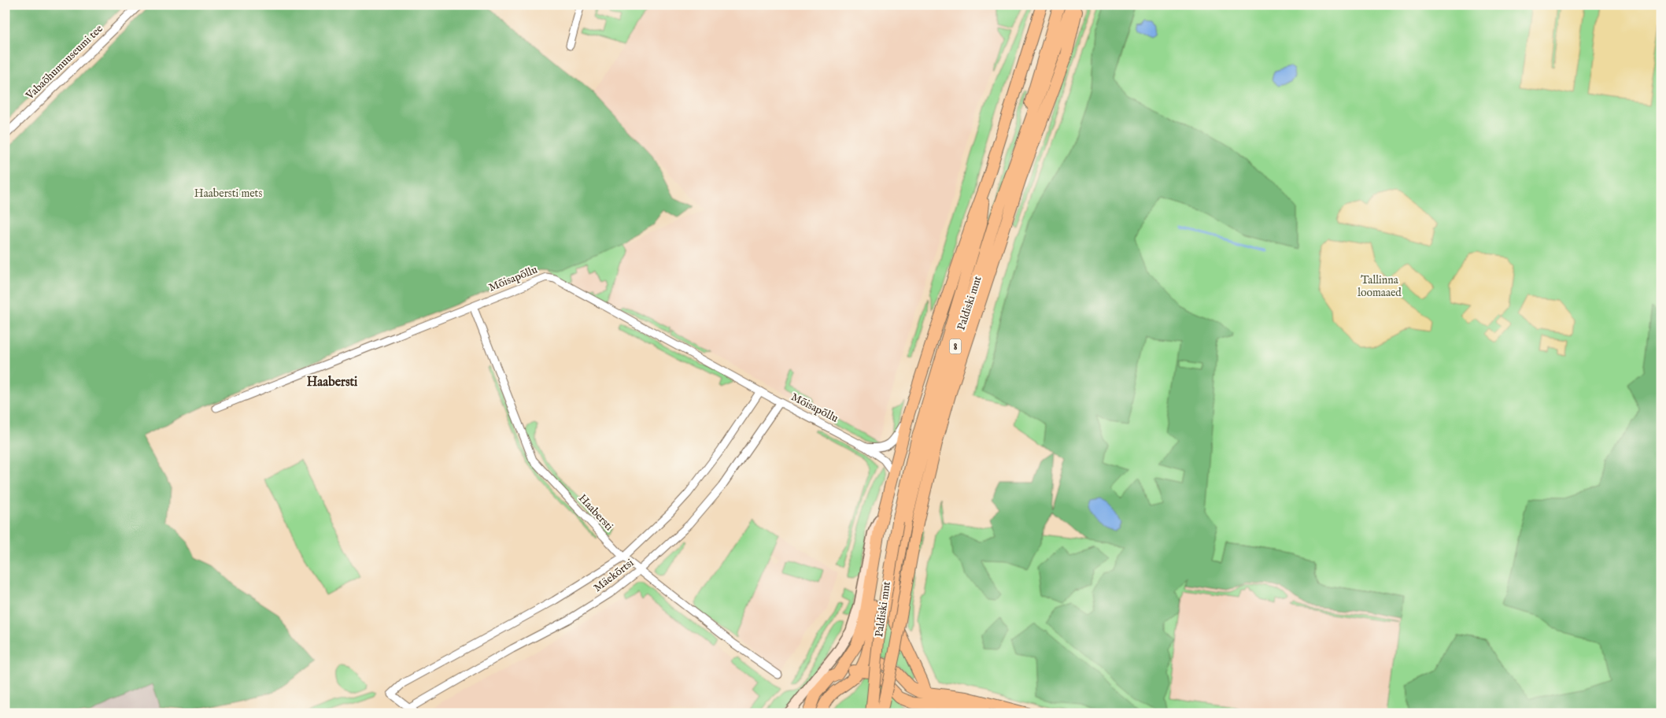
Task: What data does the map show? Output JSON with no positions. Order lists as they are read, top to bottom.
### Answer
{
  "streets": {
    "main road": ["Paldiski mnt", "8"],
    "street": [
      "Vabaõhumuuseumi tee",
      "Mõisapõllu",
      "Haabersti",
      "Mäekõrtsi"
    ]
  },
  "crossings": [
    ["Mõisapõllu", "Paldiski mnt"],
    ["Mõisapõllu", "Haabersti"],
    ["Mõisapõllu", "Mäekõrtsi"],
    ["Haabersti", "Mäekõrtsi"]
  ],
  "districts": ["Haabersti"],
  "parks": ["Haabersti mets", "Tallinna loomaaed"]
}
